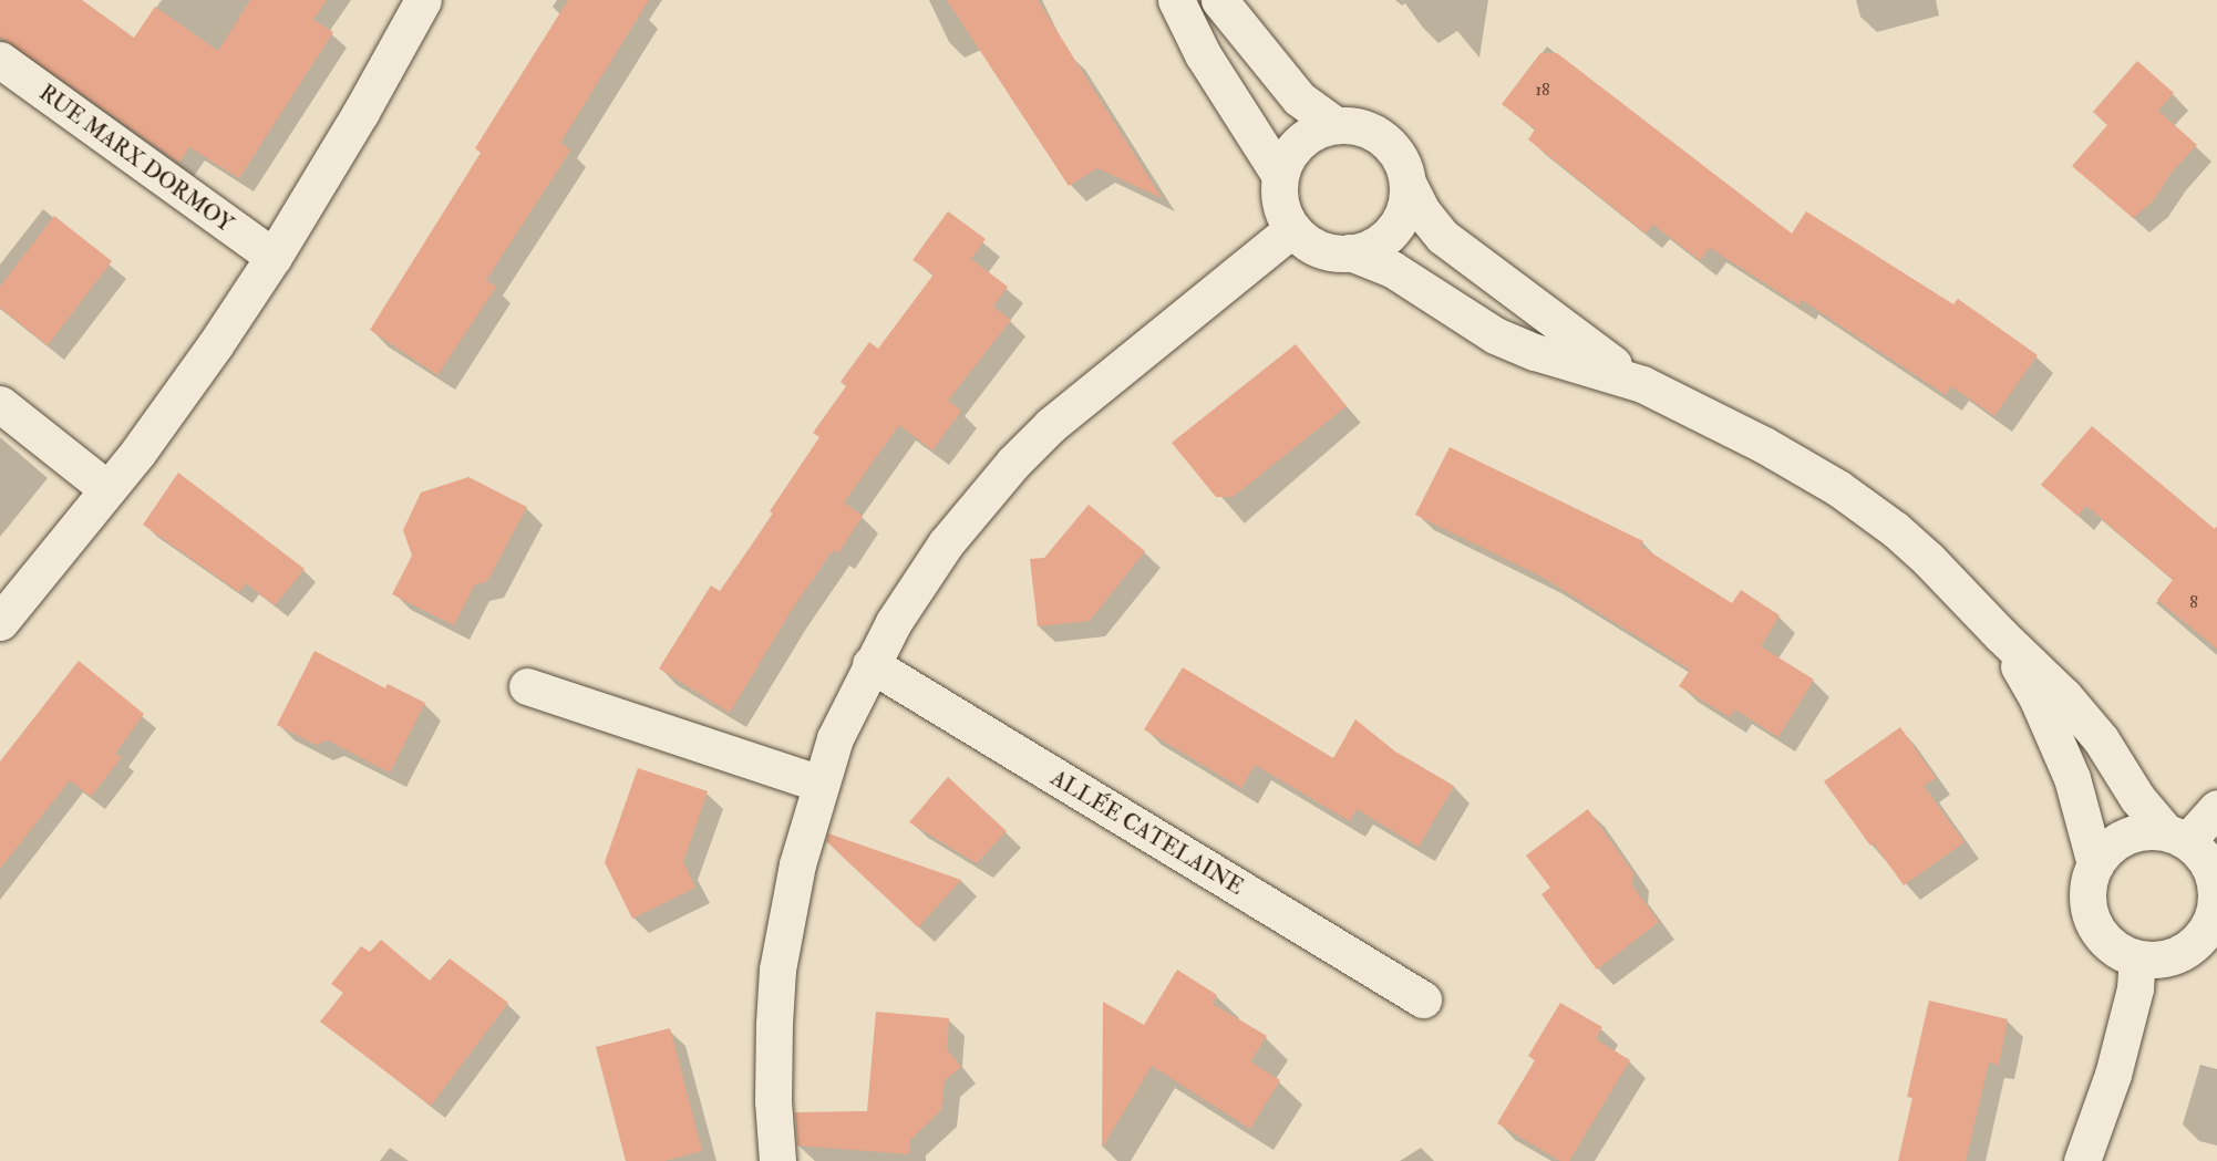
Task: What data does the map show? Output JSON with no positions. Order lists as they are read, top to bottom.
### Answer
{
  "streets": {
    "street": ["RUE MARX DORMOY", "ALLÉE CATELAINE"]
  },
  "house_numbers": ["18", "8"]
}
